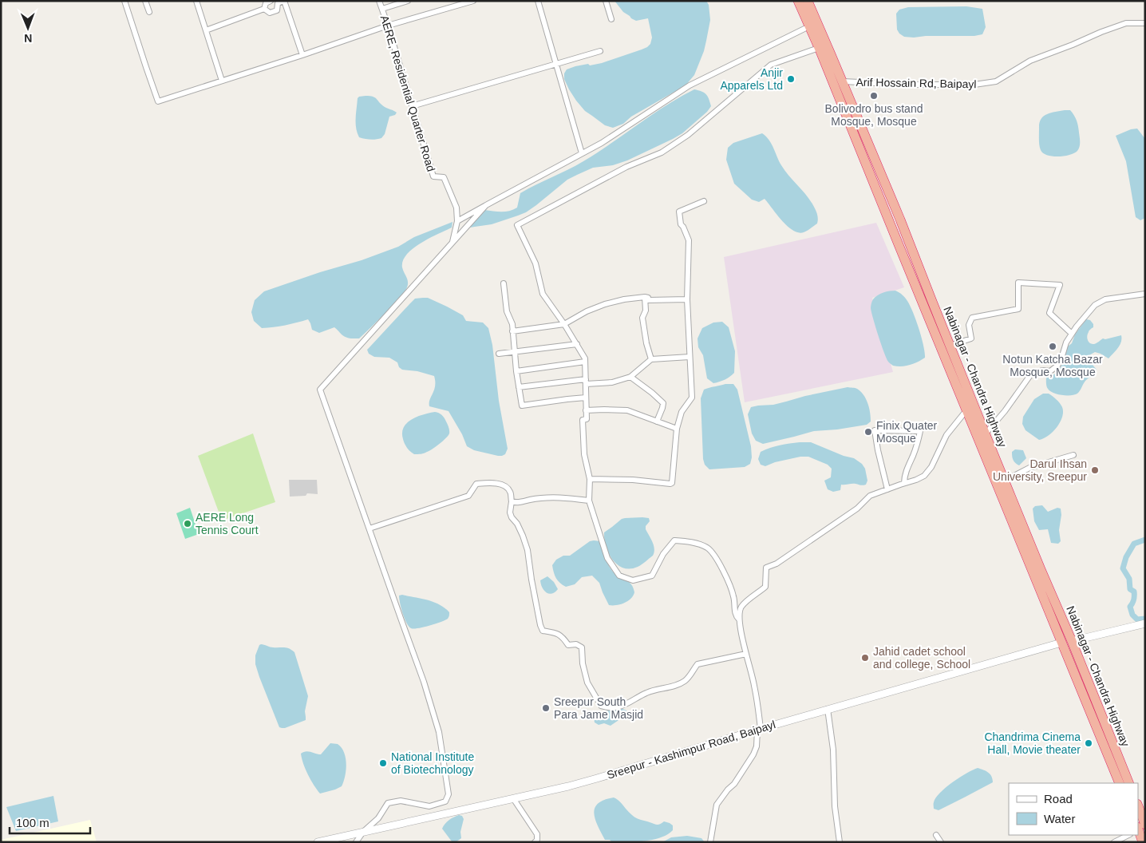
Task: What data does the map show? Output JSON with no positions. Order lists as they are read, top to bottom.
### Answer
{
  "streets": {
    "highway": ["Nabinagar - Chandra Highway"],
    "street": ["Arif Hossain Rd, Baipayl", "AERE, Residential Quarter Road", "Sreepur - Kashimpur Road, Baipayl"]
  },
  "crossings": [
    ["Arif Hossain Rd, Baipayl", "Nabinagar - Chandra Highway"],
    ["Nabinagar - Chandra Highway", "Sreepur - Kashimpur Road, Baipayl"]
  ],
  "places": [
    "Anjir Apparels Ltd",
    "Bolivodro bus stand Mosque, Mosque",
    "Notun Katcha Bazar Mosque, Mosque",
    "Finix Quater Mosque",
    "Darul Ihsan University, Sreepur",
    "AERE Long Tennis Court",
    "Jahid cadet school and college, School",
    "Sreepur South Para Jame Masjid",
    "Chandrima Cinema Hall, Movie theater",
    "National Institute of Biotechnology"
  ],
  "legend": ["Road", "Water"],
  "scale_bar": "100 m",
  "north": "bottom"
}
